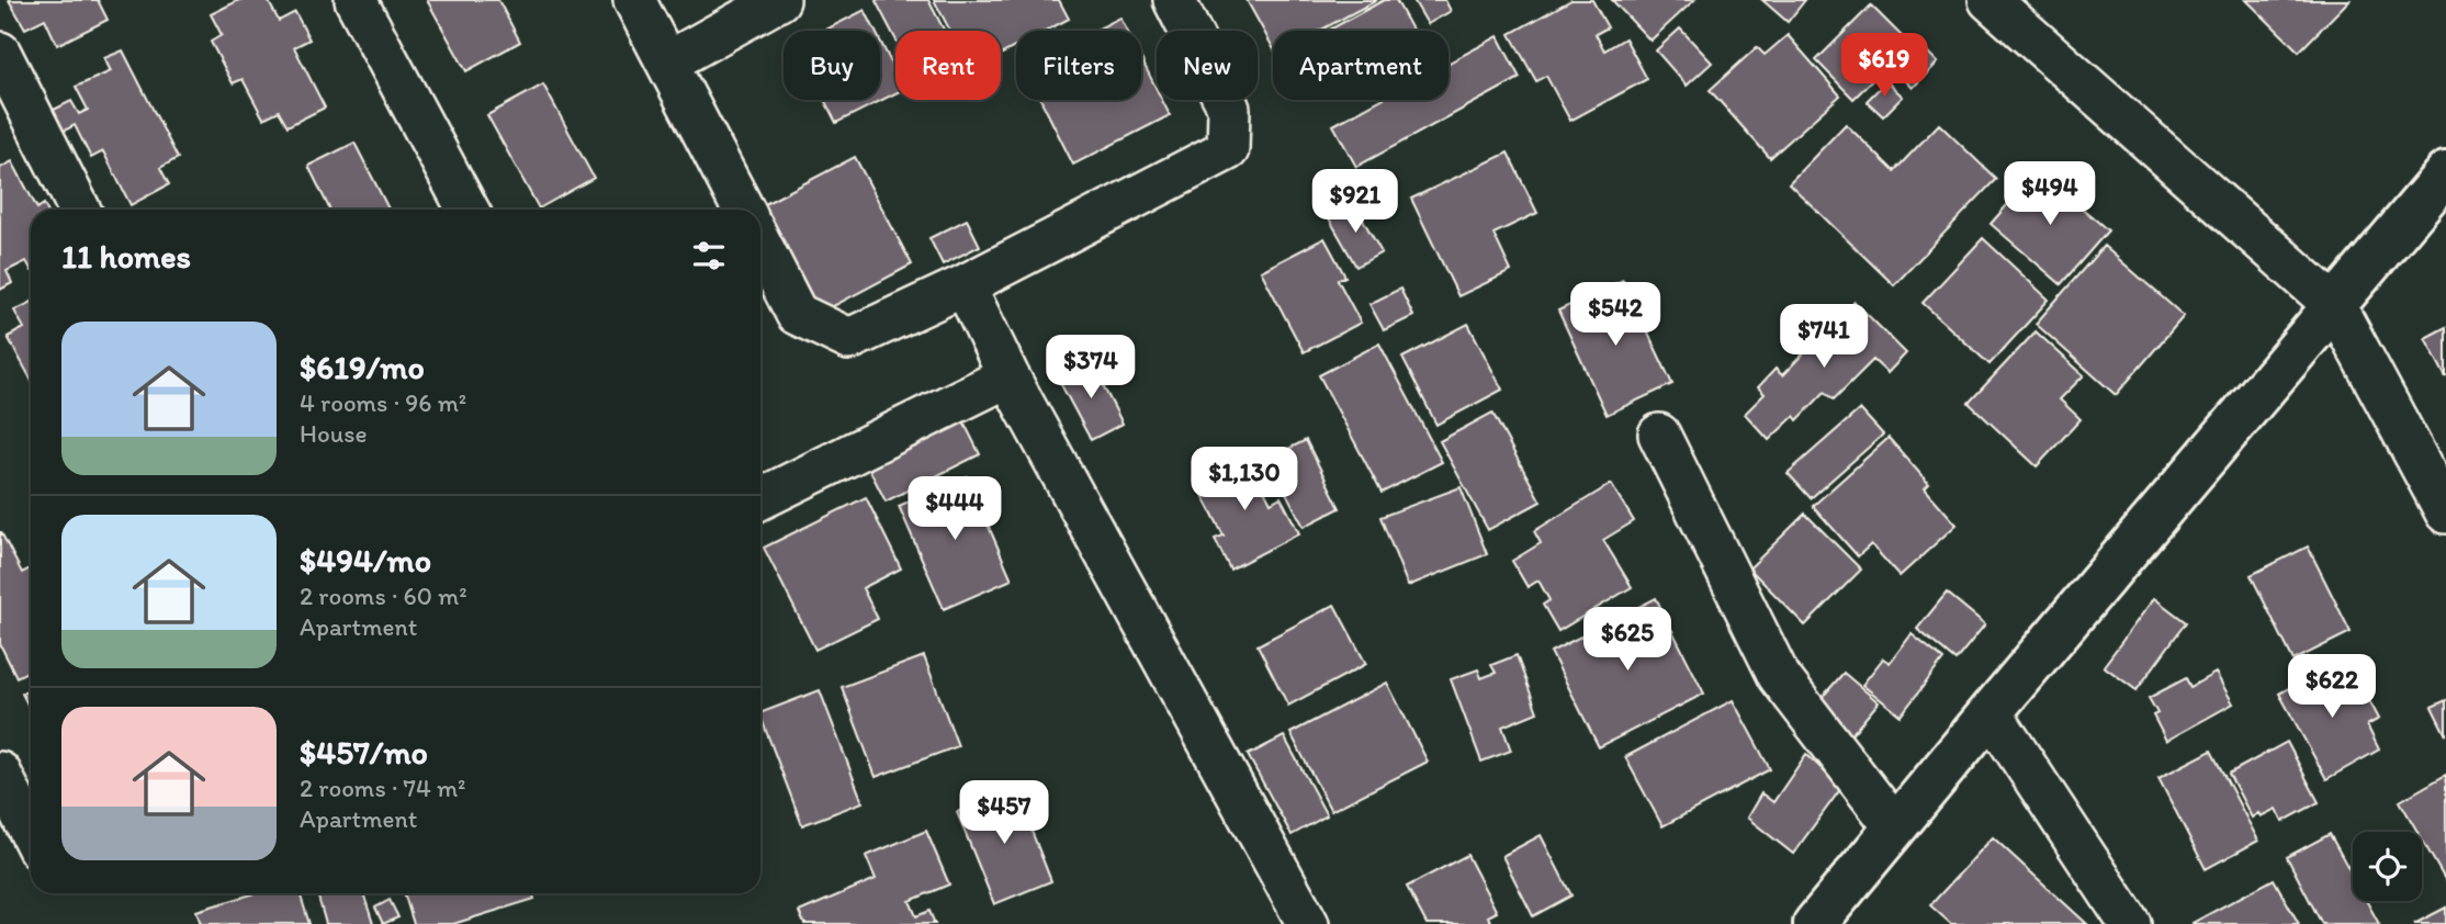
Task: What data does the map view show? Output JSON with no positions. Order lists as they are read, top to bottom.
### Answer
{
  "page": {
    "chip": [
      "Buy",
      "Rent",
      "Filters",
      "New",
      "Apartment"
    ],
    "price": [
      "$619",
      "$494",
      "$921",
      "$542",
      "$741",
      "$374",
      "$1,130",
      "$444",
      "$625",
      "$622",
      "$457"
    ],
    "heading": "11 homes",
    "list": [
      {
        "name": "$619/mo",
        "note": "4 rooms · 96 m² · House"
      },
      {
        "name": "$494/mo",
        "note": "2 rooms · 60 m² · Apartment"
      },
      {
        "name": "$457/mo",
        "note": "2 rooms · 74 m² · Apartment"
      }
    ]
  }
}
